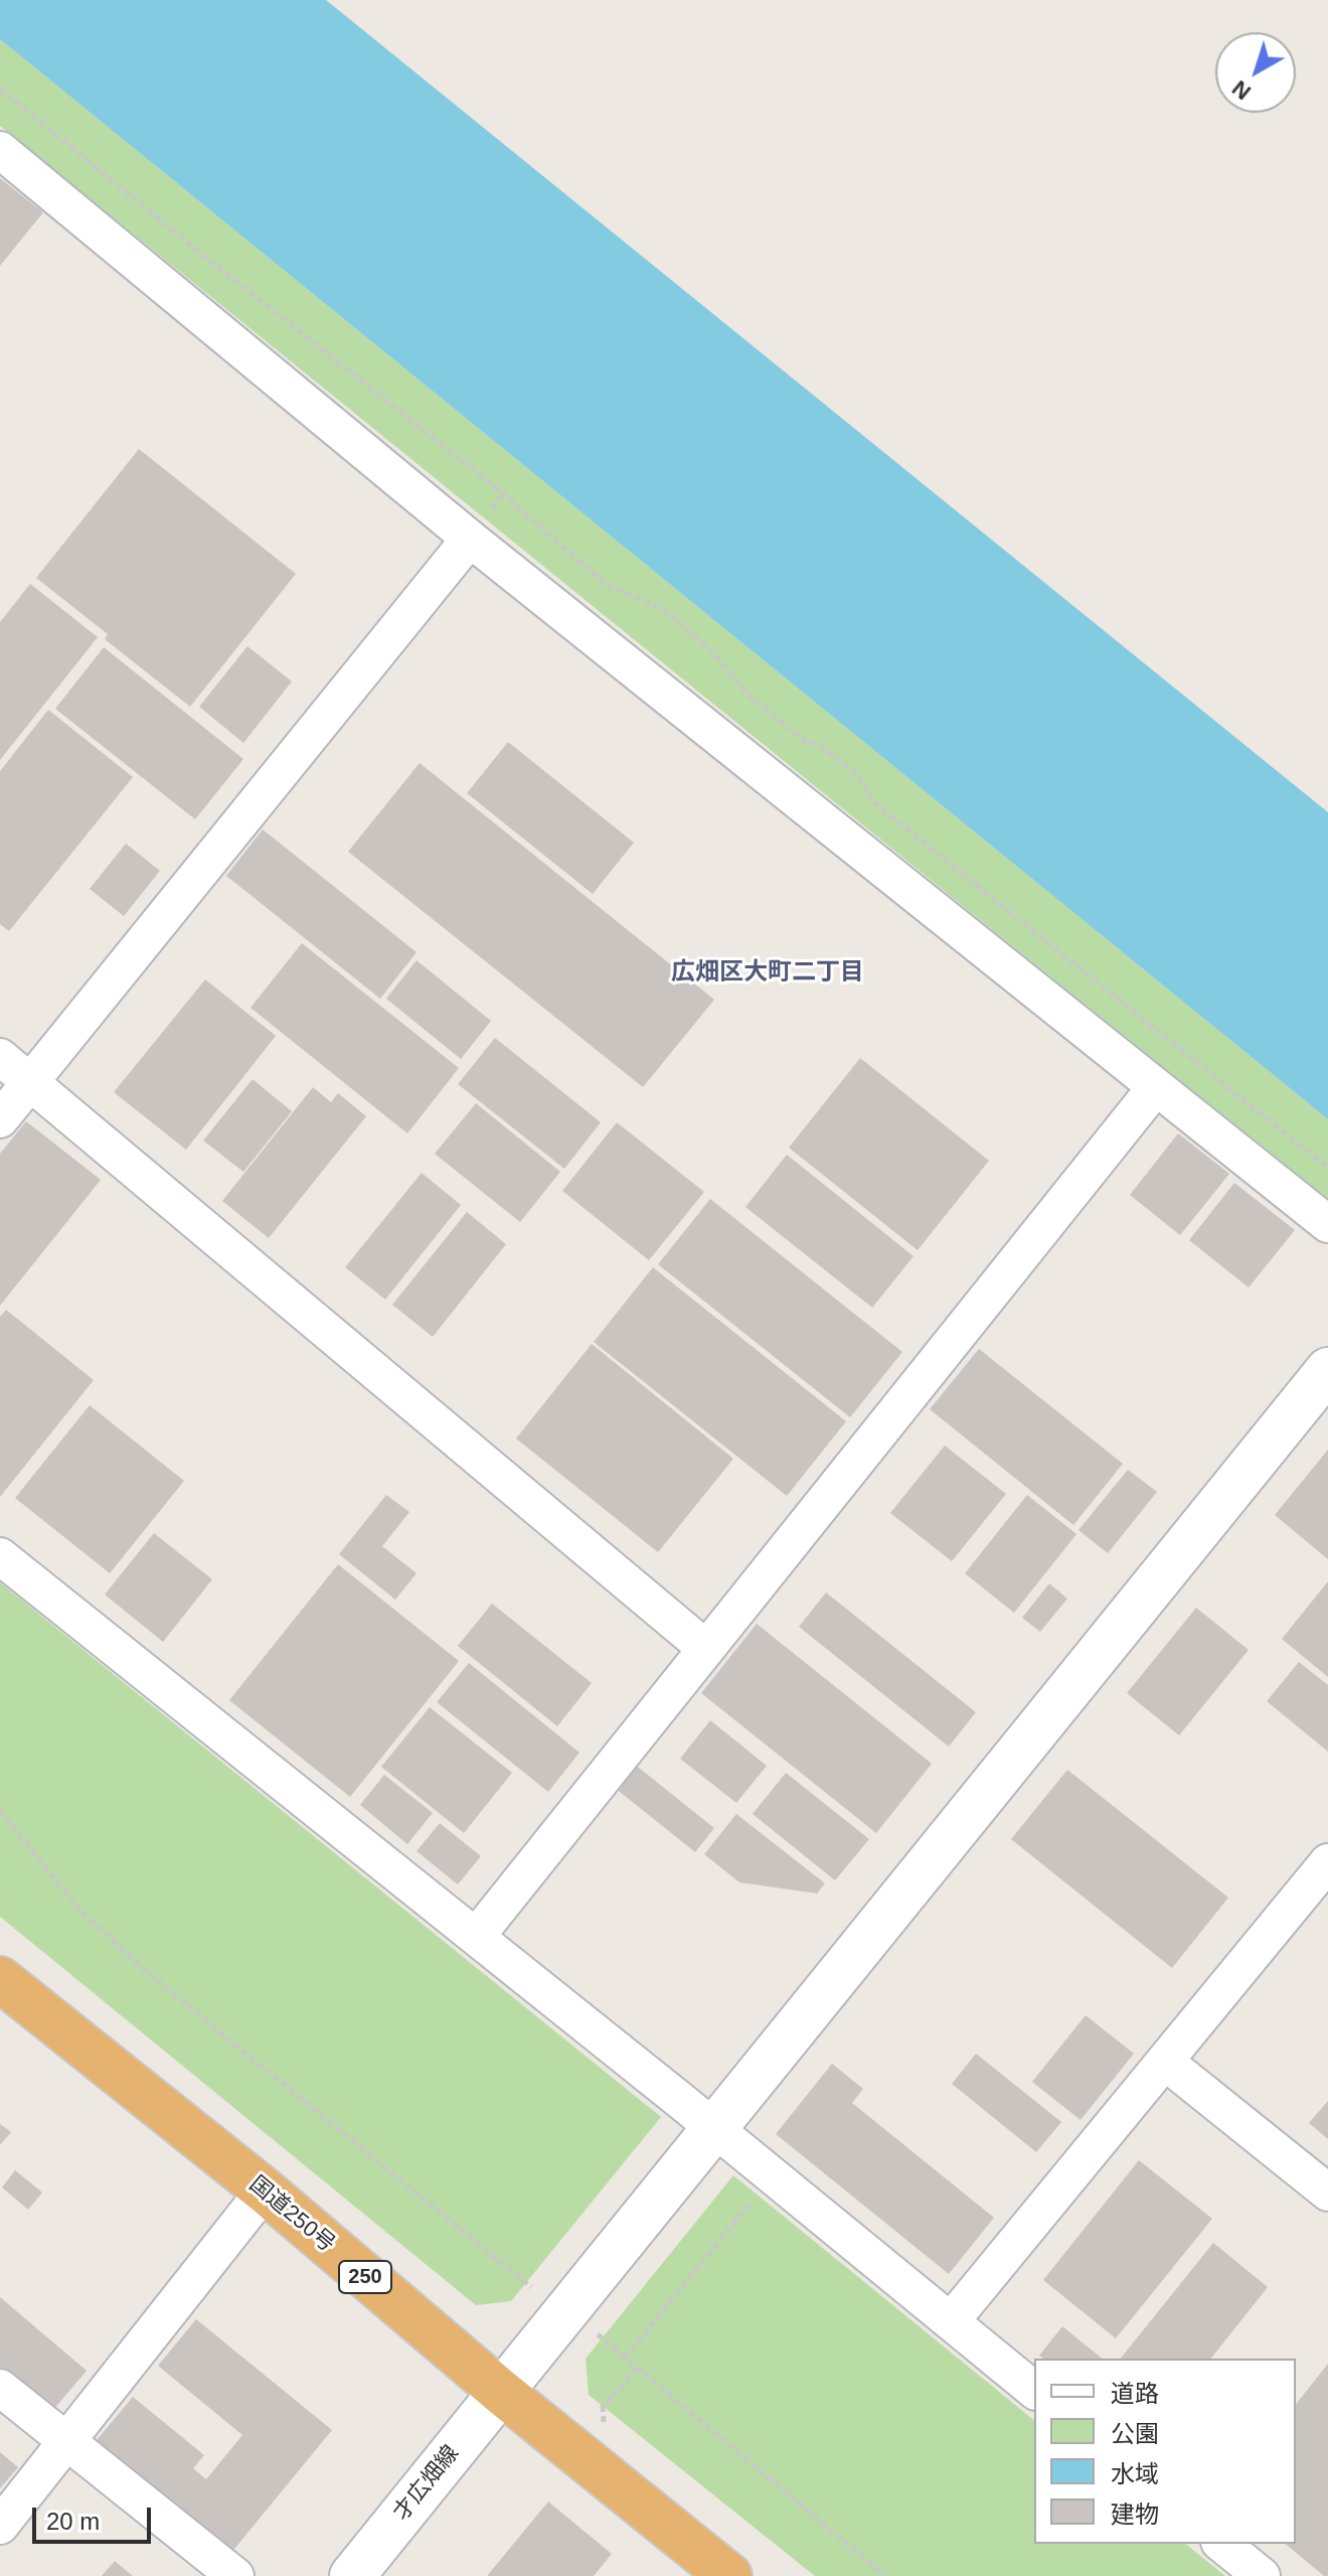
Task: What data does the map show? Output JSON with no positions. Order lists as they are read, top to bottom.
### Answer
{
  "streets": {
    "highway": ["国道250号", "250"],
    "street": ["才広畑線"]
  },
  "crossings": [
    ["国道250号", "才広畑線"]
  ],
  "districts": ["広畑区大町二丁目"],
  "legend": [
    "道路",
    "公園",
    "水域",
    "建物"
  ],
  "scale_bar": "20 m",
  "north": "bottom left"
}
